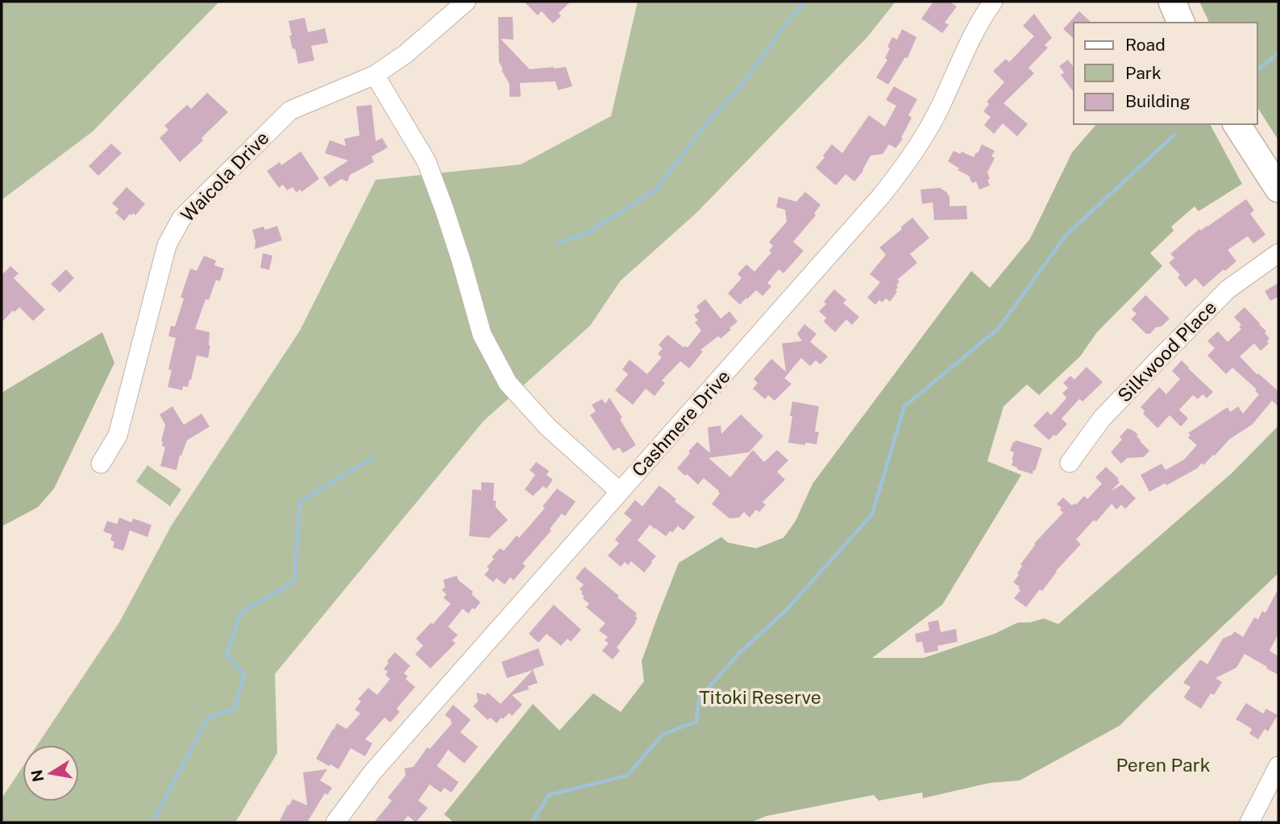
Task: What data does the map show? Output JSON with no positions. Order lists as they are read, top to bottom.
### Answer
{
  "streets": {
    "street": ["Waicola Drive", "Silkwood Place", "Cashmere Drive"]
  },
  "parks": ["Titoki Reserve", "Peren Park"],
  "legend": ["Road", "Park", "Building"],
  "north": "left"
}
